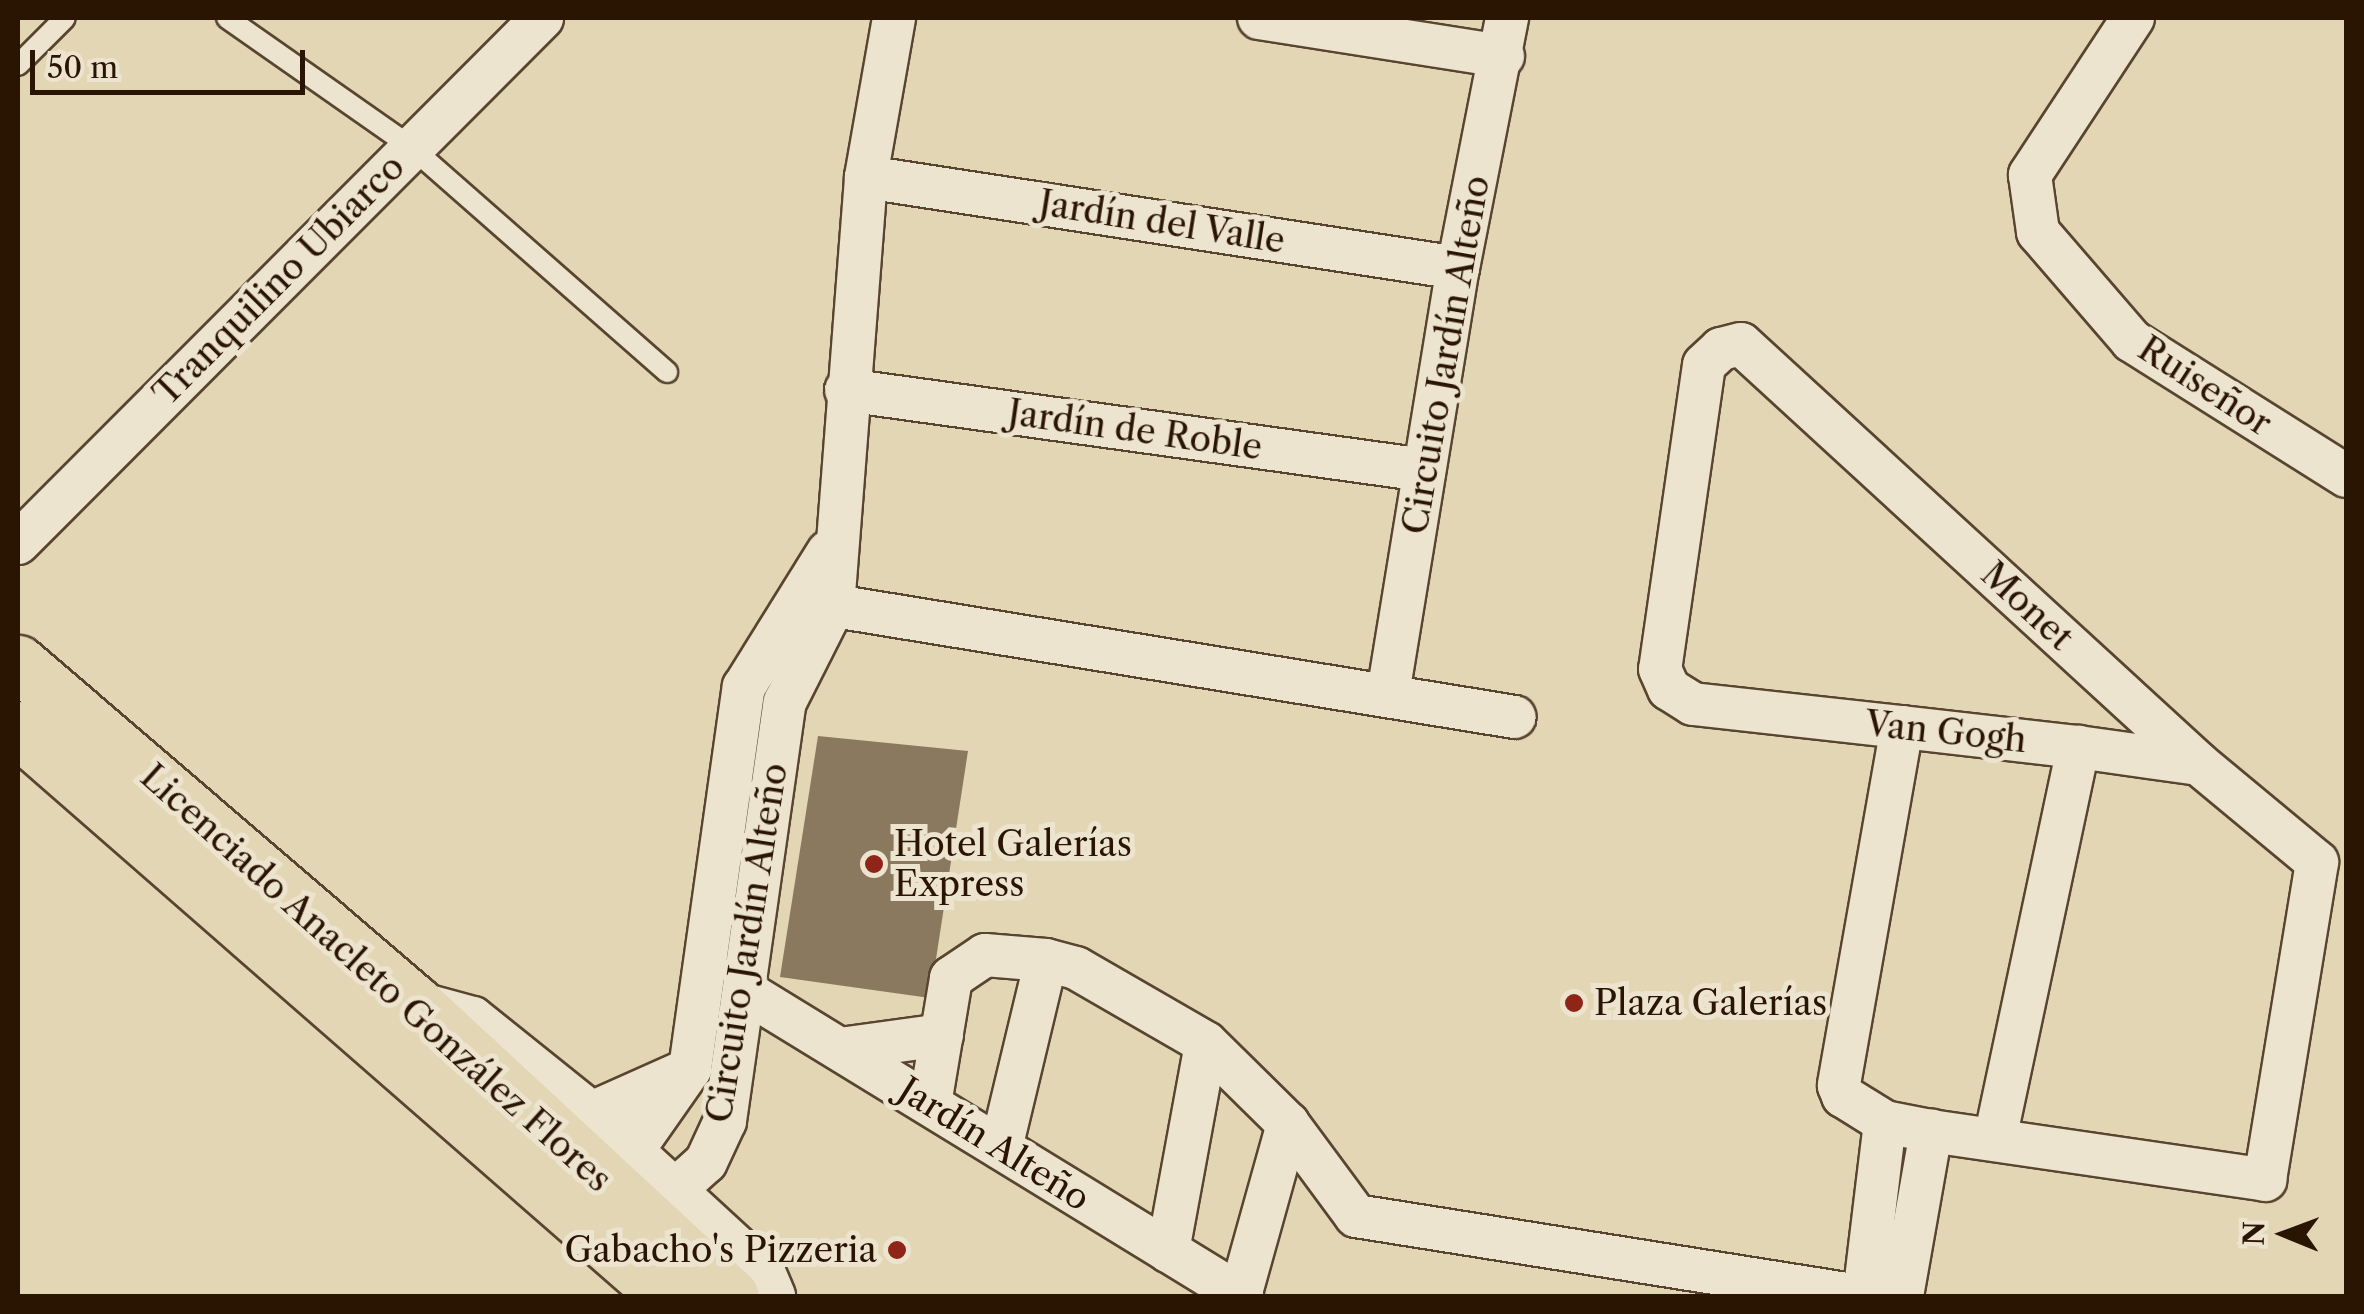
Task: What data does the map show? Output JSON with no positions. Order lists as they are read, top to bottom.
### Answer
{
  "streets": {
    "main road": ["Licenciado Anacleto González Flores"],
    "street": [
      "Jardín del Valle",
      "Tranquilino Ubiarco",
      "Circuito Jardín Alteño",
      "Ruiseñor",
      "Jardín de Roble",
      "Monet",
      "Van Gogh",
      "Jardín Alteño"
    ]
  },
  "crossings": [
    ["Jardín del Valle", "Circuito Jardín Alteño"],
    ["Circuito Jardín Alteño", "Jardín de Roble"],
    ["Circuito Jardín Alteño", "Licenciado Anacleto González Flores"],
    ["Circuito Jardín Alteño", "Jardín Alteño"],
    ["Monet", "Van Gogh"]
  ],
  "places": ["Hotel Galerías Express", "Plaza Galerías", "Gabacho's Pizzeria"],
  "scale_bar": "50 m",
  "north": "left"
}
